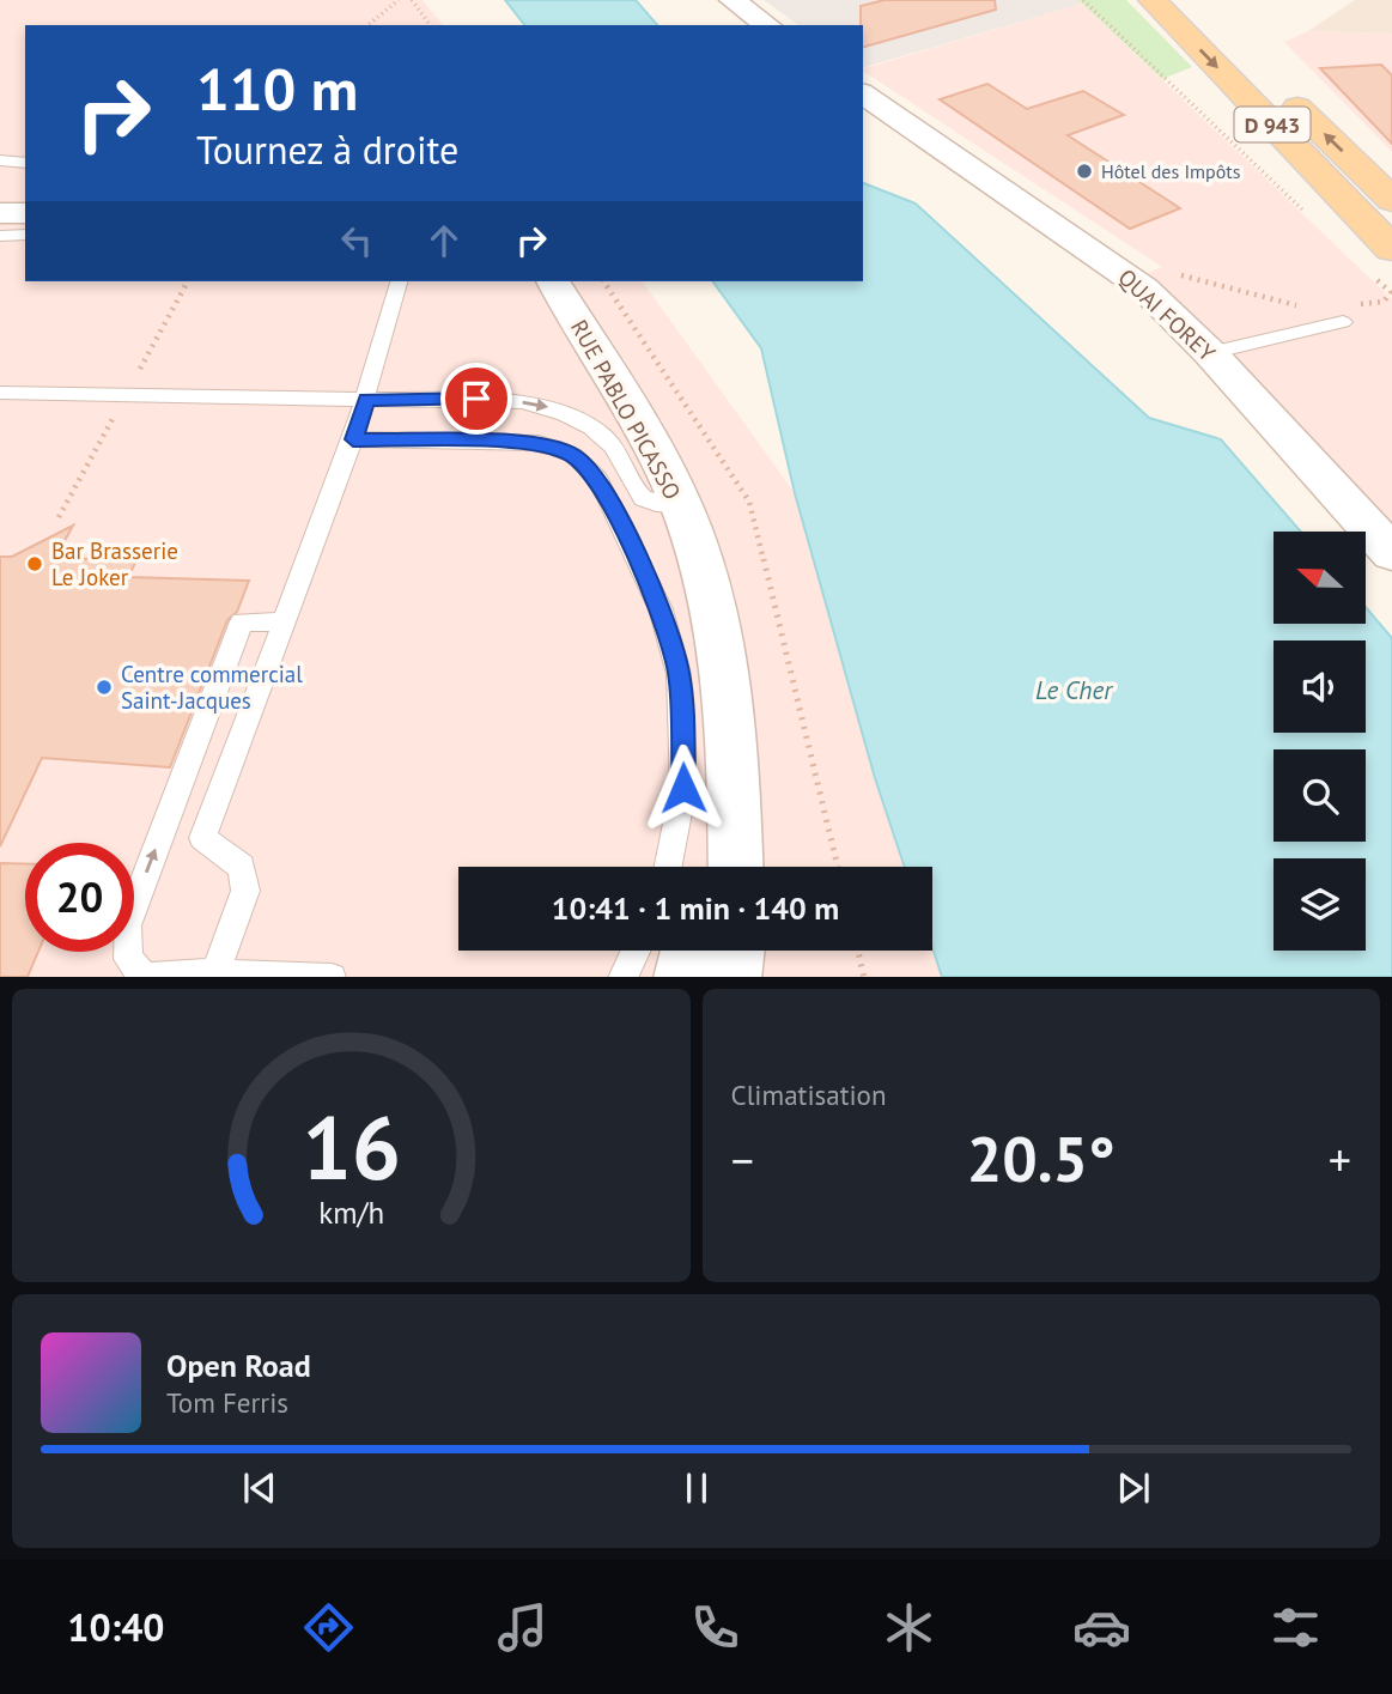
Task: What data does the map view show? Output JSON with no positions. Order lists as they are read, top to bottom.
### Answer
{
  "streets": {
    "main road": ["D 943"],
    "street": ["QUAI FOREY", "RUE PABLO PICASSO"]
  },
  "water": ["Le Cher"],
  "places": ["Hôtel des Impôts", "Bar Brasserie Le Joker", "Centre commercial Saint-Jacques"],
  "north": "left",
  "page": {
    "turn": ["110 m", "Tournez à droite"],
    "limit": "20",
    "trip": "10:41 · 1 min · 140 m",
    "tile": "Climatisation",
    "heat": ["−", "20.5°", "+"],
    "song": ["Open Road", "Tom Ferris"],
    "tabs": "10:40",
    "gauge": ["16", "km/h"]
  }
}
